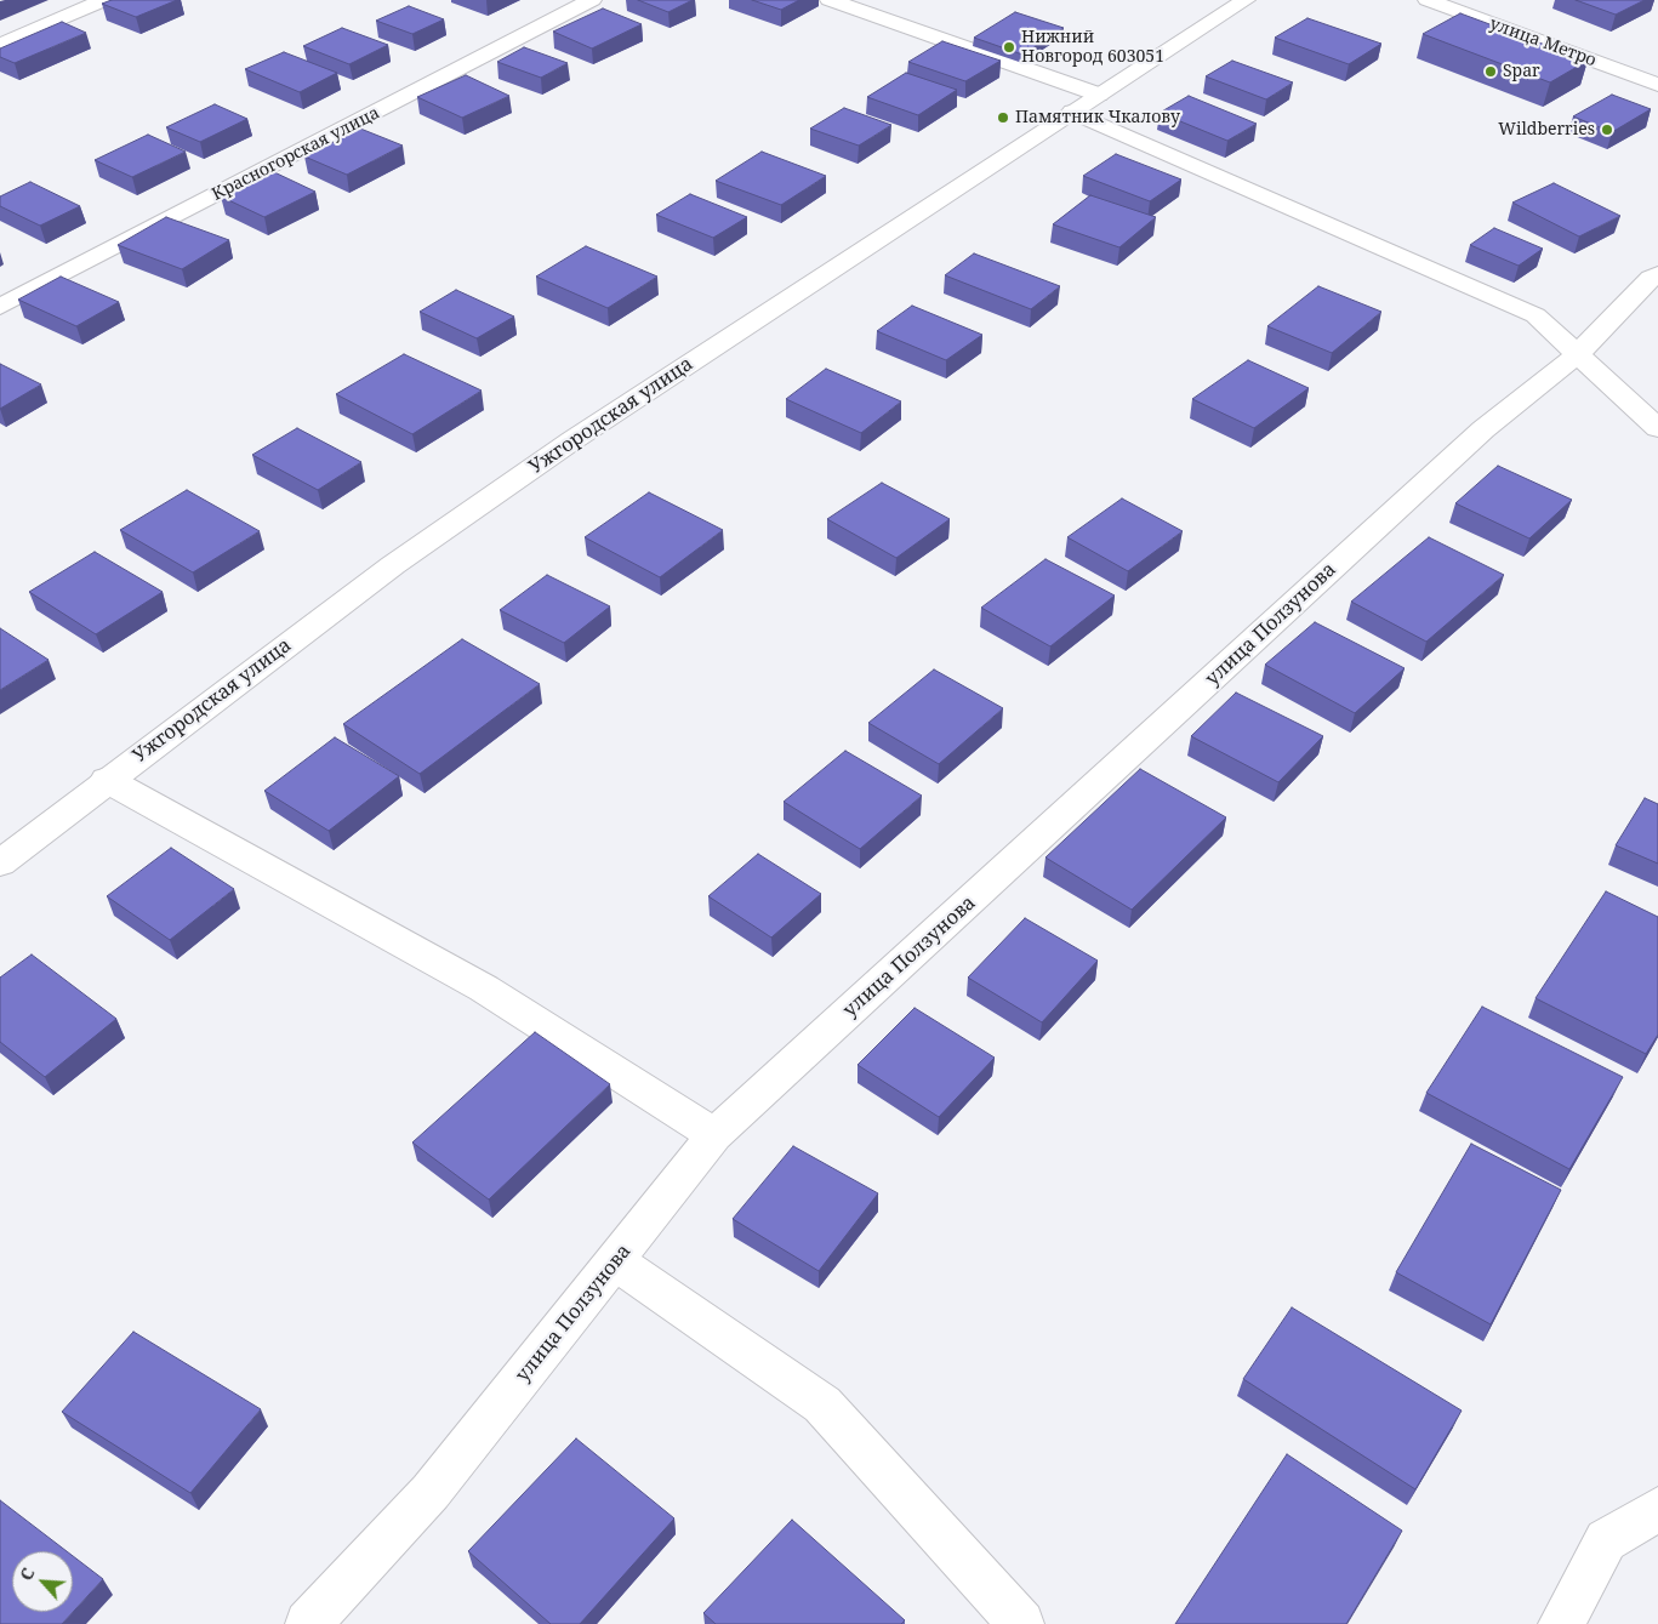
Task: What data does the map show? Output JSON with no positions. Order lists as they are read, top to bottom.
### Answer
{
  "streets": {
    "street": [
      "улица Метро",
      "Красногорская улица",
      "Ужгородская улица",
      "улица Ползунова"
    ]
  },
  "places": [
    "Нижний Новгород 603051",
    "Spar",
    "Памятник Чкалову",
    "Wildberries"
  ],
  "north": "top left"
}
